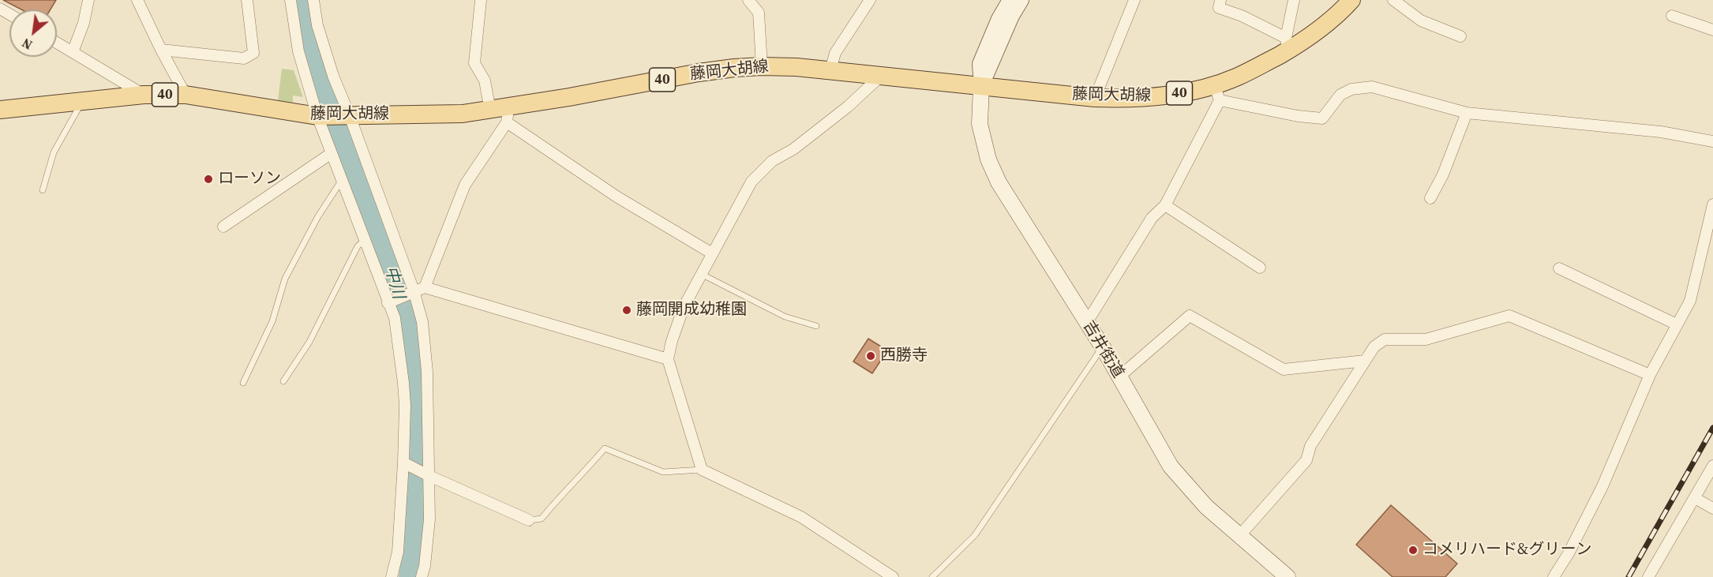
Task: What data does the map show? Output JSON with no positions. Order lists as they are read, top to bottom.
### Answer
{
  "streets": {
    "main road": ["藤岡大胡線", "40", "吉井街道"]
  },
  "crossings": [
    ["藤岡大胡線", "吉井街道"]
  ],
  "water": ["中川"],
  "places": [
    "ローソン",
    "藤岡開成幼稚園",
    "西勝寺",
    "コメリハード&グリーン"
  ],
  "north": "bottom left"
}
